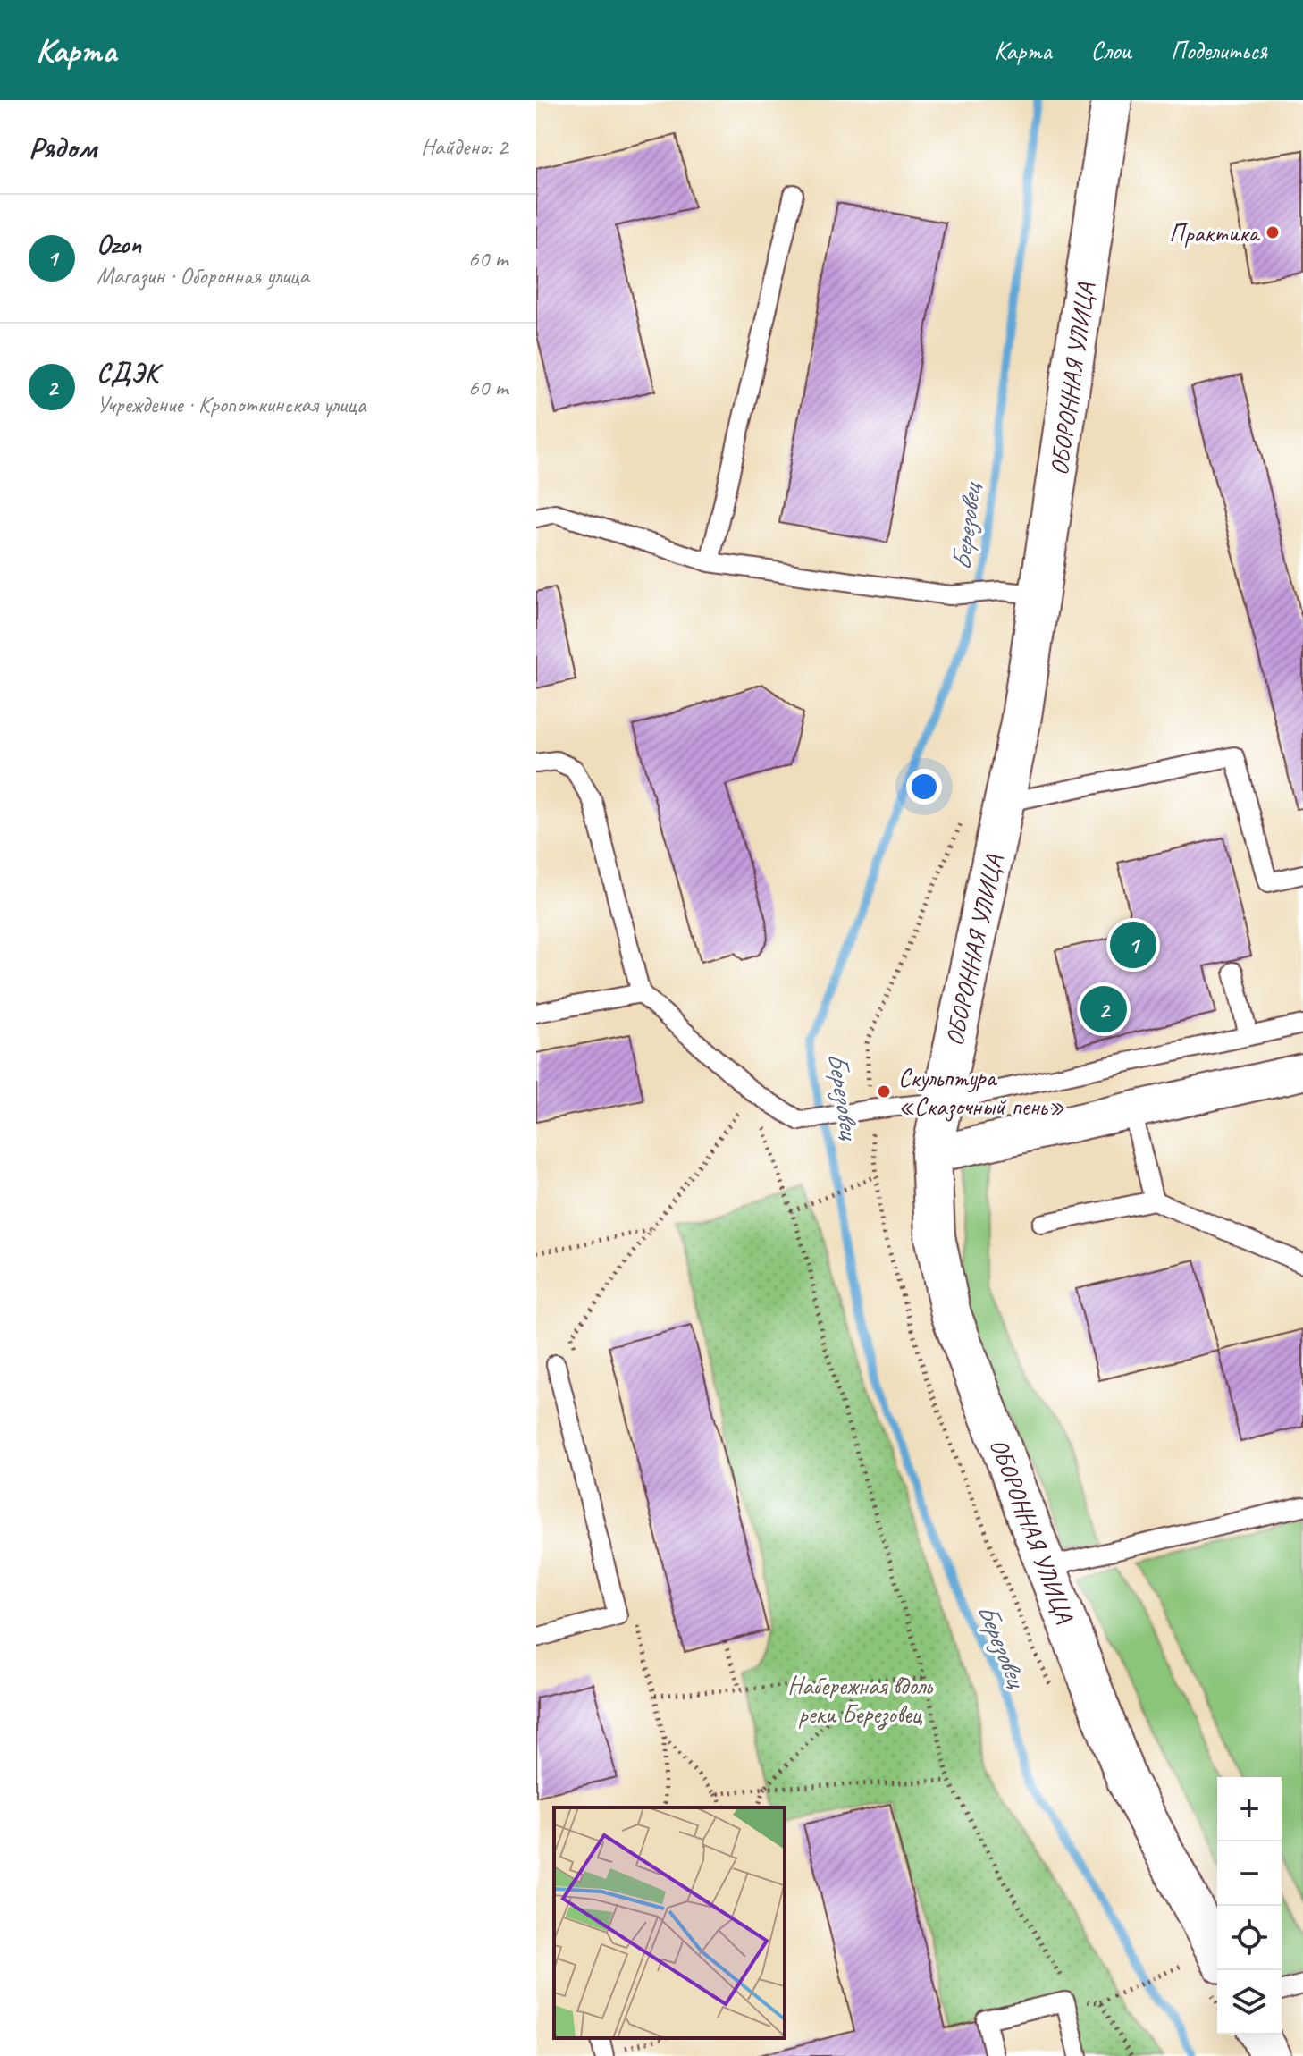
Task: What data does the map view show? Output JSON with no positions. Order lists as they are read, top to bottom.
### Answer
{
  "streets": {
    "street": ["ОБОРОННАЯ УЛИЦА"]
  },
  "water": ["Березовец"],
  "parks": ["Набережная вдоль реки Березовец"],
  "places": ["Практика", "Скульптура «Сказочный пень»"],
  "page": {
    "header": "Карта",
    "nav": ["Карта", "Слои", "Поделиться"],
    "heading": ["Рядом", "Найдено: 2"],
    "list": [
      {
        "mark": "1",
        "name": "Ozon",
        "note": "Магазин · Оборонная улица",
        "value": "60 m"
      },
      {
        "mark": "2",
        "name": "СДЭК",
        "note": "Учреждение · Кропоткинская улица",
        "value": "60 m"
      }
    ],
    "pins": ["1", "2"],
    "map_buttons": ["+", "−"]
  }
}
